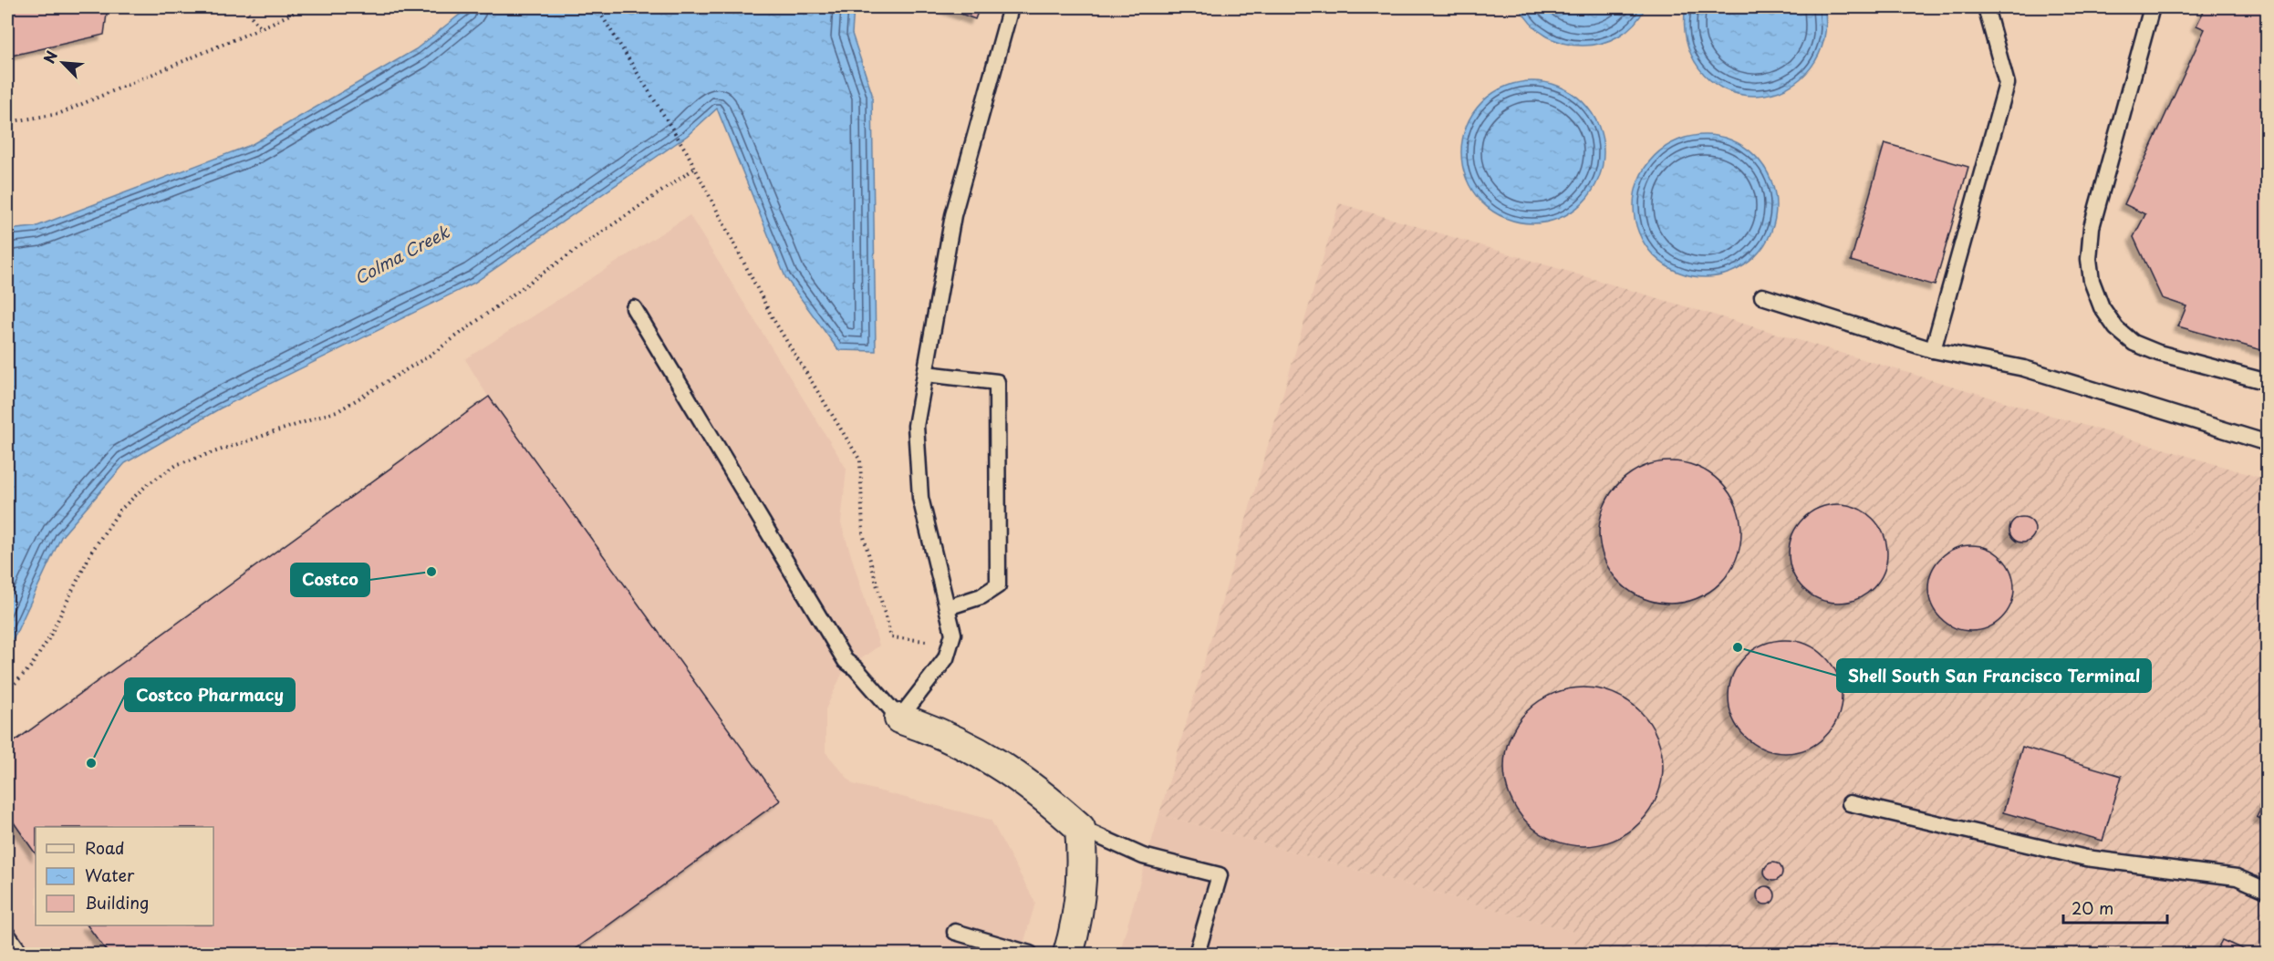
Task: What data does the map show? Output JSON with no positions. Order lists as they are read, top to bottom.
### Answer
{
  "water": ["Colma Creek"],
  "places": ["Costco", "Shell South San Francisco Terminal", "Costco Pharmacy"],
  "legend": ["Road", "Water", "Building"],
  "scale_bar": "20 m",
  "north": "top left"
}
